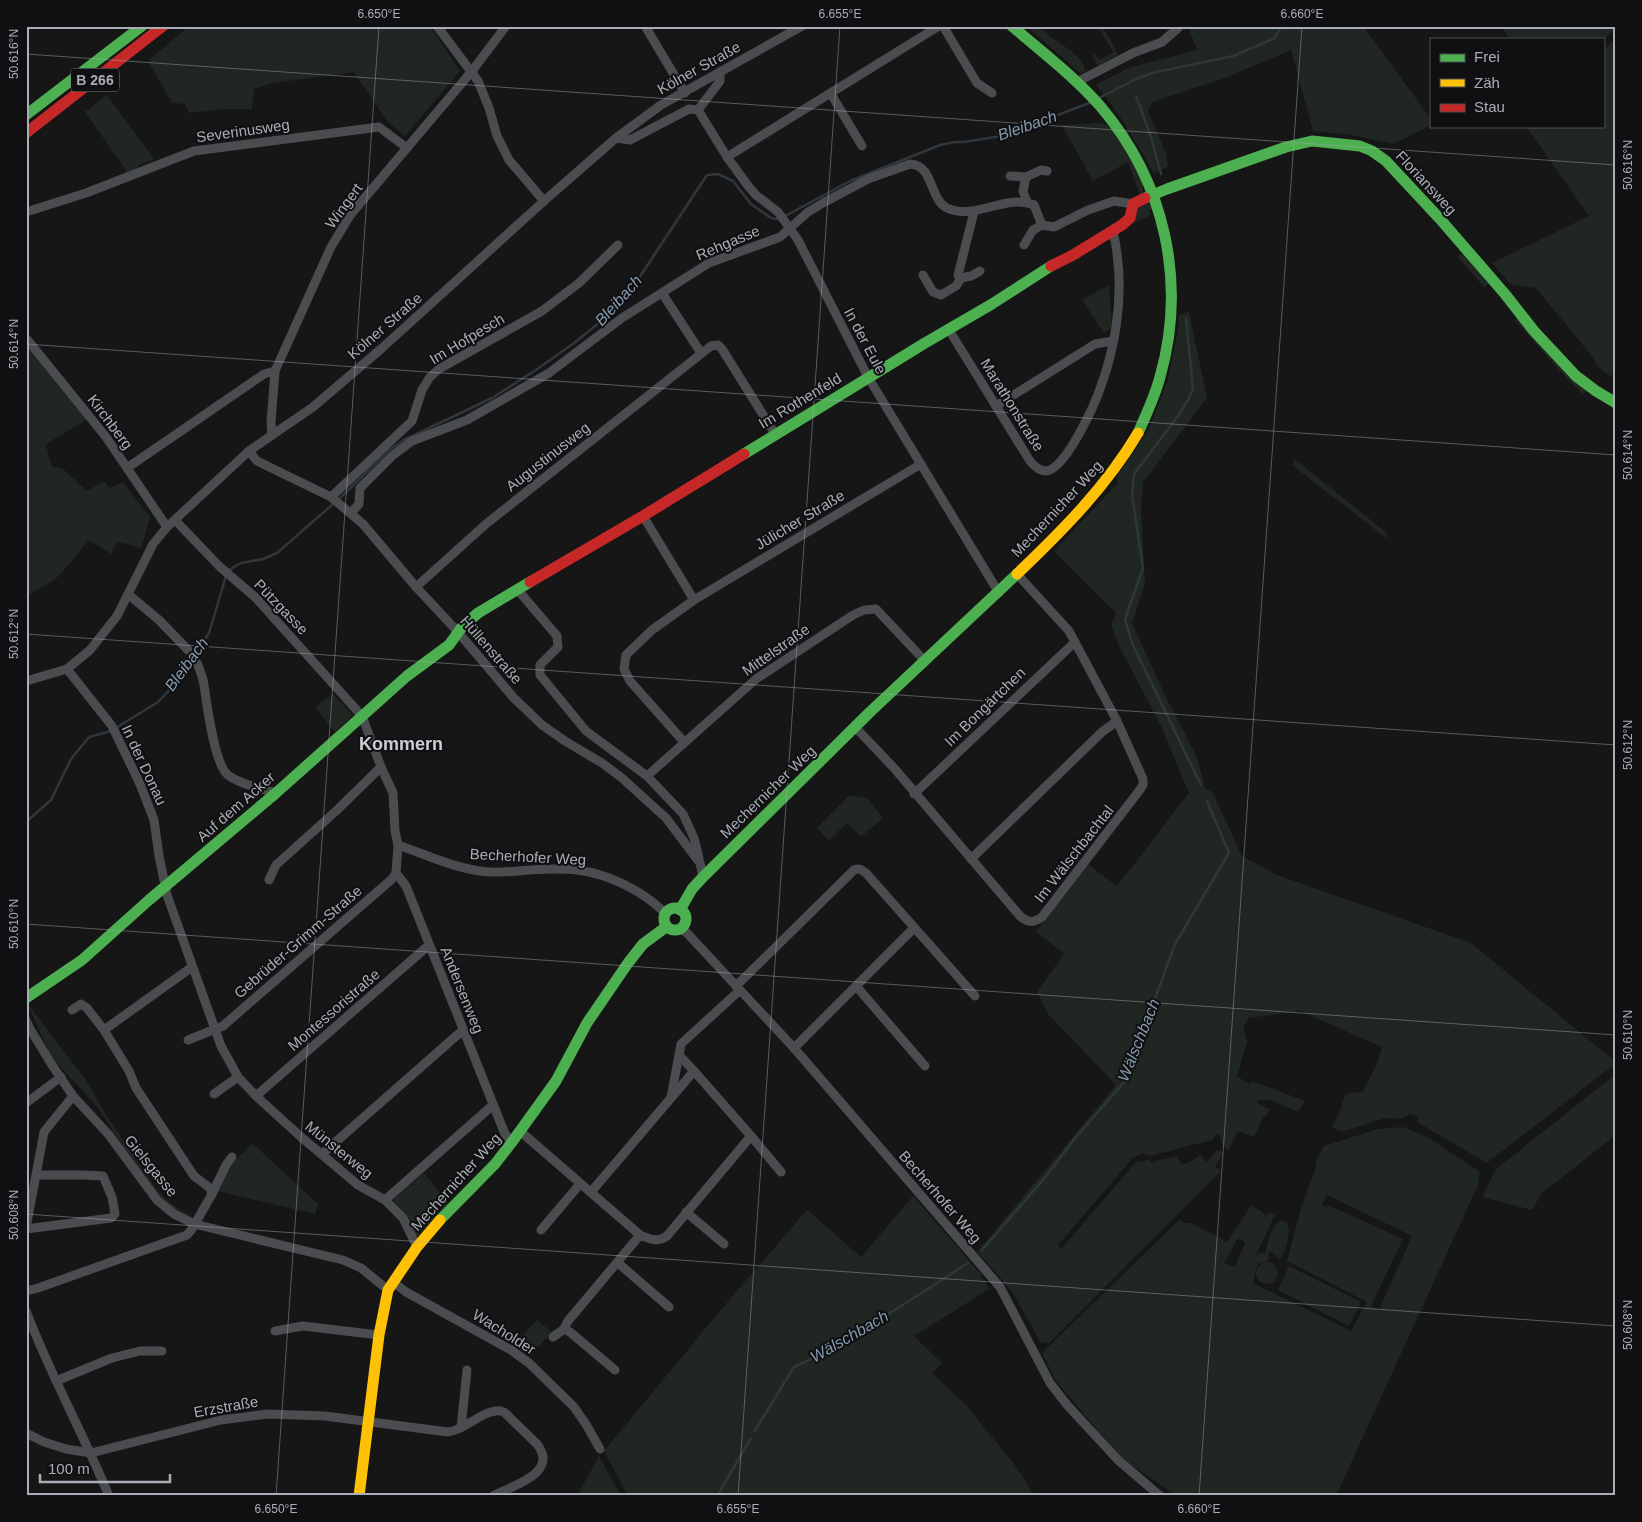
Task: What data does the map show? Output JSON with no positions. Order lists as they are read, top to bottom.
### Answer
{
  "streets": {
    "street": [
      "Kölner Straße",
      "B 266",
      "Severinusweg",
      "Floriansweg",
      "Wingert",
      "Rehgasse",
      "Im Hofpesch",
      "In der Eule",
      "Im Rothenfeld",
      "Marathonstraße",
      "Kirchberg",
      "Augustinusweg",
      "Mechernicher Weg",
      "Jülicher Straße",
      "Pützgasse",
      "Hüllenstraße",
      "Mittelstraße",
      "Im Bongärtchen",
      "In der Donau",
      "Auf dem Acker",
      "Im Wälschbachtal",
      "Becherhofer Weg",
      "Gebrüder-Grimm-Straße",
      "Andersenweg",
      "Montessoristraße",
      "Münsterweg",
      "Gielsgasse",
      "Wacholder",
      "Erzstraße"
    ]
  },
  "crossings": [
    ["Kölner Straße", "Wingert"],
    ["Kölner Straße", "Kirchberg"],
    ["Kölner Straße", "Pützgasse"],
    ["Kölner Straße", "Hüllenstraße"],
    ["Kölner Straße", "In der Donau"],
    ["Severinusweg", "Wingert"],
    ["Floriansweg", "Mechernicher Weg"],
    ["Rehgasse", "In der Eule"],
    ["Rehgasse", "Hüllenstraße"],
    ["Im Hofpesch", "Hüllenstraße"],
    ["In der Eule", "Im Rothenfeld"],
    ["In der Eule", "Mechernicher Weg"],
    ["In der Eule", "Jülicher Straße"],
    ["Im Rothenfeld", "Marathonstraße"],
    ["Im Rothenfeld", "Augustinusweg"],
    ["Im Rothenfeld", "Hüllenstraße"],
    ["Im Rothenfeld", "Auf dem Acker"],
    ["Augustinusweg", "Hüllenstraße"],
    ["Mechernicher Weg", "Hüllenstraße"],
    ["Mechernicher Weg", "Mittelstraße"],
    ["Mechernicher Weg", "Im Wälschbachtal"],
    ["Mechernicher Weg", "Becherhofer Weg"],
    ["Mechernicher Weg", "Andersenweg"],
    ["Mechernicher Weg", "Münsterweg"],
    ["Mechernicher Weg", "Gielsgasse"],
    ["Mechernicher Weg", "Wacholder"],
    ["Mechernicher Weg", "Erzstraße"],
    ["Jülicher Straße", "Mittelstraße"],
    ["Pützgasse", "Auf dem Acker"],
    ["Hüllenstraße", "Auf dem Acker"],
    ["Im Bongärtchen", "Im Wälschbachtal"],
    ["In der Donau", "Auf dem Acker"],
    ["In der Donau", "Münsterweg"],
    ["Auf dem Acker", "Münsterweg"],
    ["Gebrüder-Grimm-Straße", "Andersenweg"],
    ["Gebrüder-Grimm-Straße", "Münsterweg"],
    ["Andersenweg", "Montessoristraße"],
    ["Montessoristraße", "Münsterweg"],
    ["Gielsgasse", "Wacholder"]
  ],
  "districts": ["Kommern"],
  "water": ["Bleibach", "Wälschbach"],
  "legend": ["Frei", "Zäh", "Stau"],
  "scale_bar": "100 m",
  "coordinates": [
    "6.650°E",
    "6.655°E",
    "6.660°E",
    "50.616°N",
    "50.614°N",
    "50.612°N",
    "50.610°N",
    "50.608°N"
  ]
}
